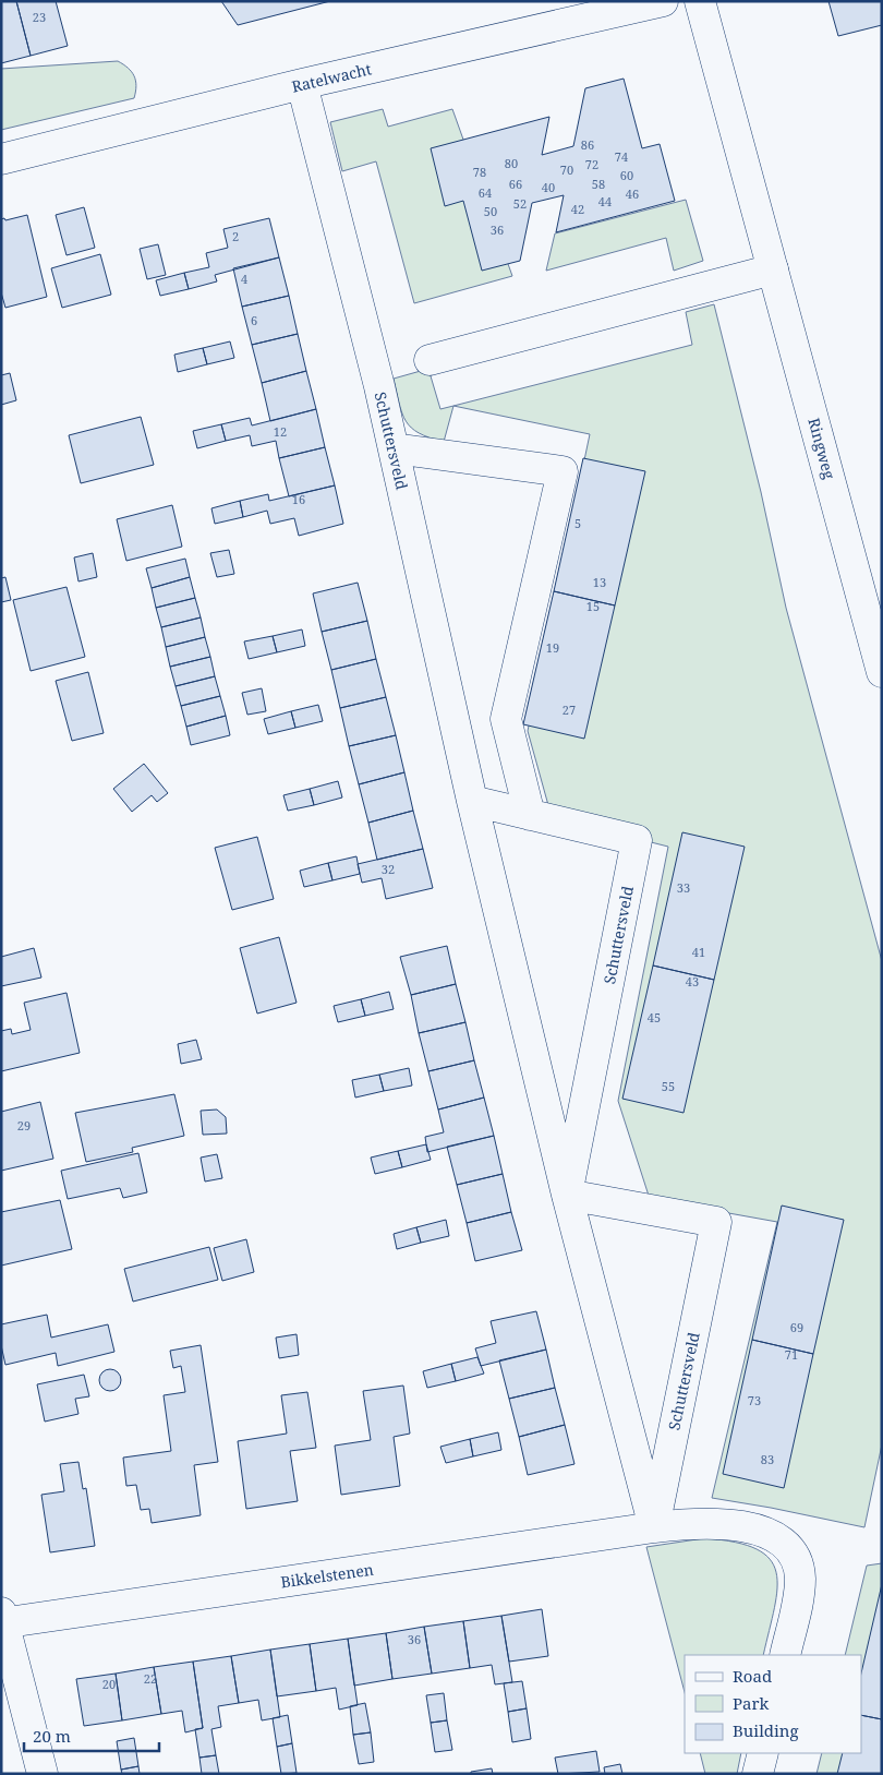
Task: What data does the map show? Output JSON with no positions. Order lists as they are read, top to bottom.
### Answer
{
  "streets": {
    "street": [
      "Ratelwacht",
      "Schuttersveld",
      "Ringweg",
      "Bikkelstenen"
    ]
  },
  "crossings": [
    ["Ratelwacht", "Schuttersveld"],
    ["Schuttersveld", "Bikkelstenen"]
  ],
  "house_numbers": [
    "23",
    "86",
    "74",
    "80",
    "72",
    "70",
    "78",
    "60",
    "66",
    "58",
    "40",
    "64",
    "46",
    "44",
    "52",
    "42",
    "50",
    "36",
    "2",
    "4",
    "6",
    "12",
    "16",
    "5",
    "13",
    "15",
    "19",
    "27",
    "32",
    "33",
    "41",
    "43",
    "45",
    "55",
    "29",
    "69",
    "71",
    "73",
    "83",
    "36",
    "22",
    "20"
  ],
  "legend": ["Road", "Park", "Building"],
  "scale_bar": "20 m"
}
